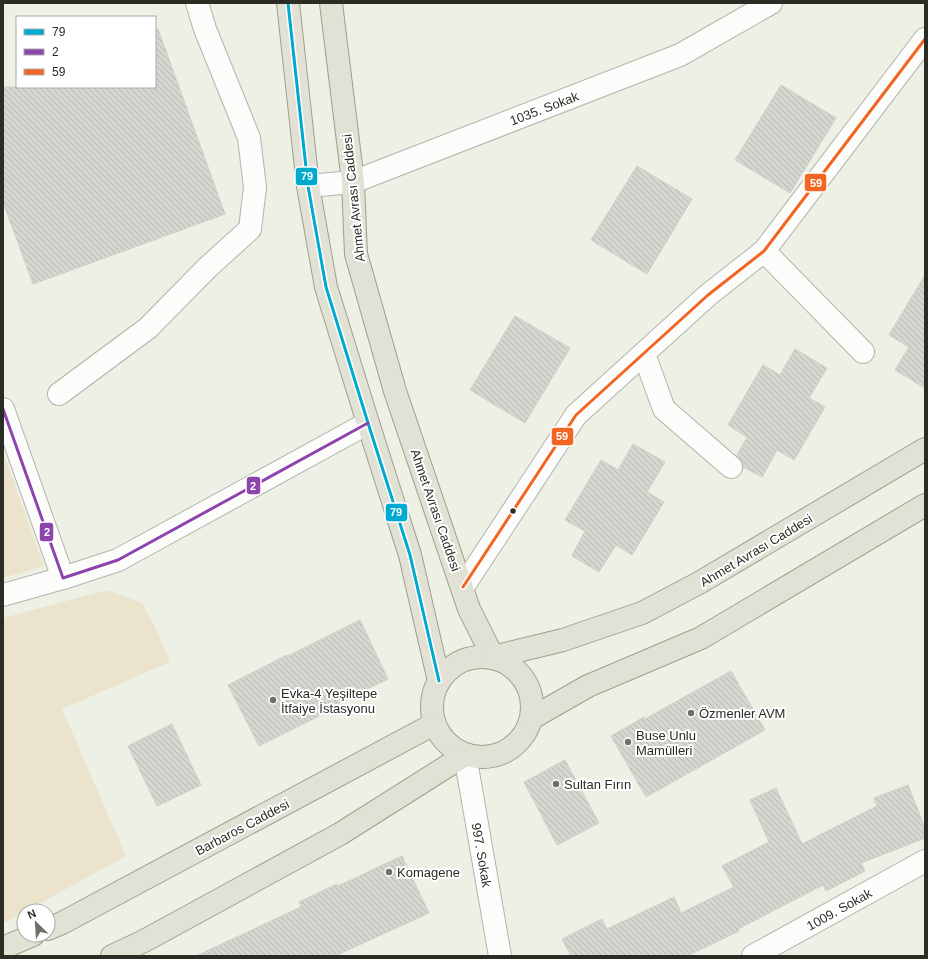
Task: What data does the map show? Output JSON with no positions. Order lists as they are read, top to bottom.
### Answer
{
  "streets": {
    "main road": ["Ahmet Avrası Caddesi", "Barbaros Caddesi"],
    "street": ["1035. Sokak", "997. Sokak", "1009. Sokak"]
  },
  "crossings": [
    ["1035. Sokak", "Ahmet Avrası Caddesi"],
    ["Ahmet Avrası Caddesi", "Barbaros Caddesi"],
    ["Ahmet Avrası Caddesi", "997. Sokak"],
    ["Barbaros Caddesi", "997. Sokak"]
  ],
  "places": [
    "Evka-4 Yeşiltepe İtfaiye İstasyonu",
    "Özmenler AVM",
    "Buse Unlu Mamülleri",
    "Sultan Fırın",
    "Komagene"
  ],
  "lines": ["transit line 79", "transit line 59", "transit line 2"],
  "legend": ["79", "2", "59"],
  "north": "top left"
}
